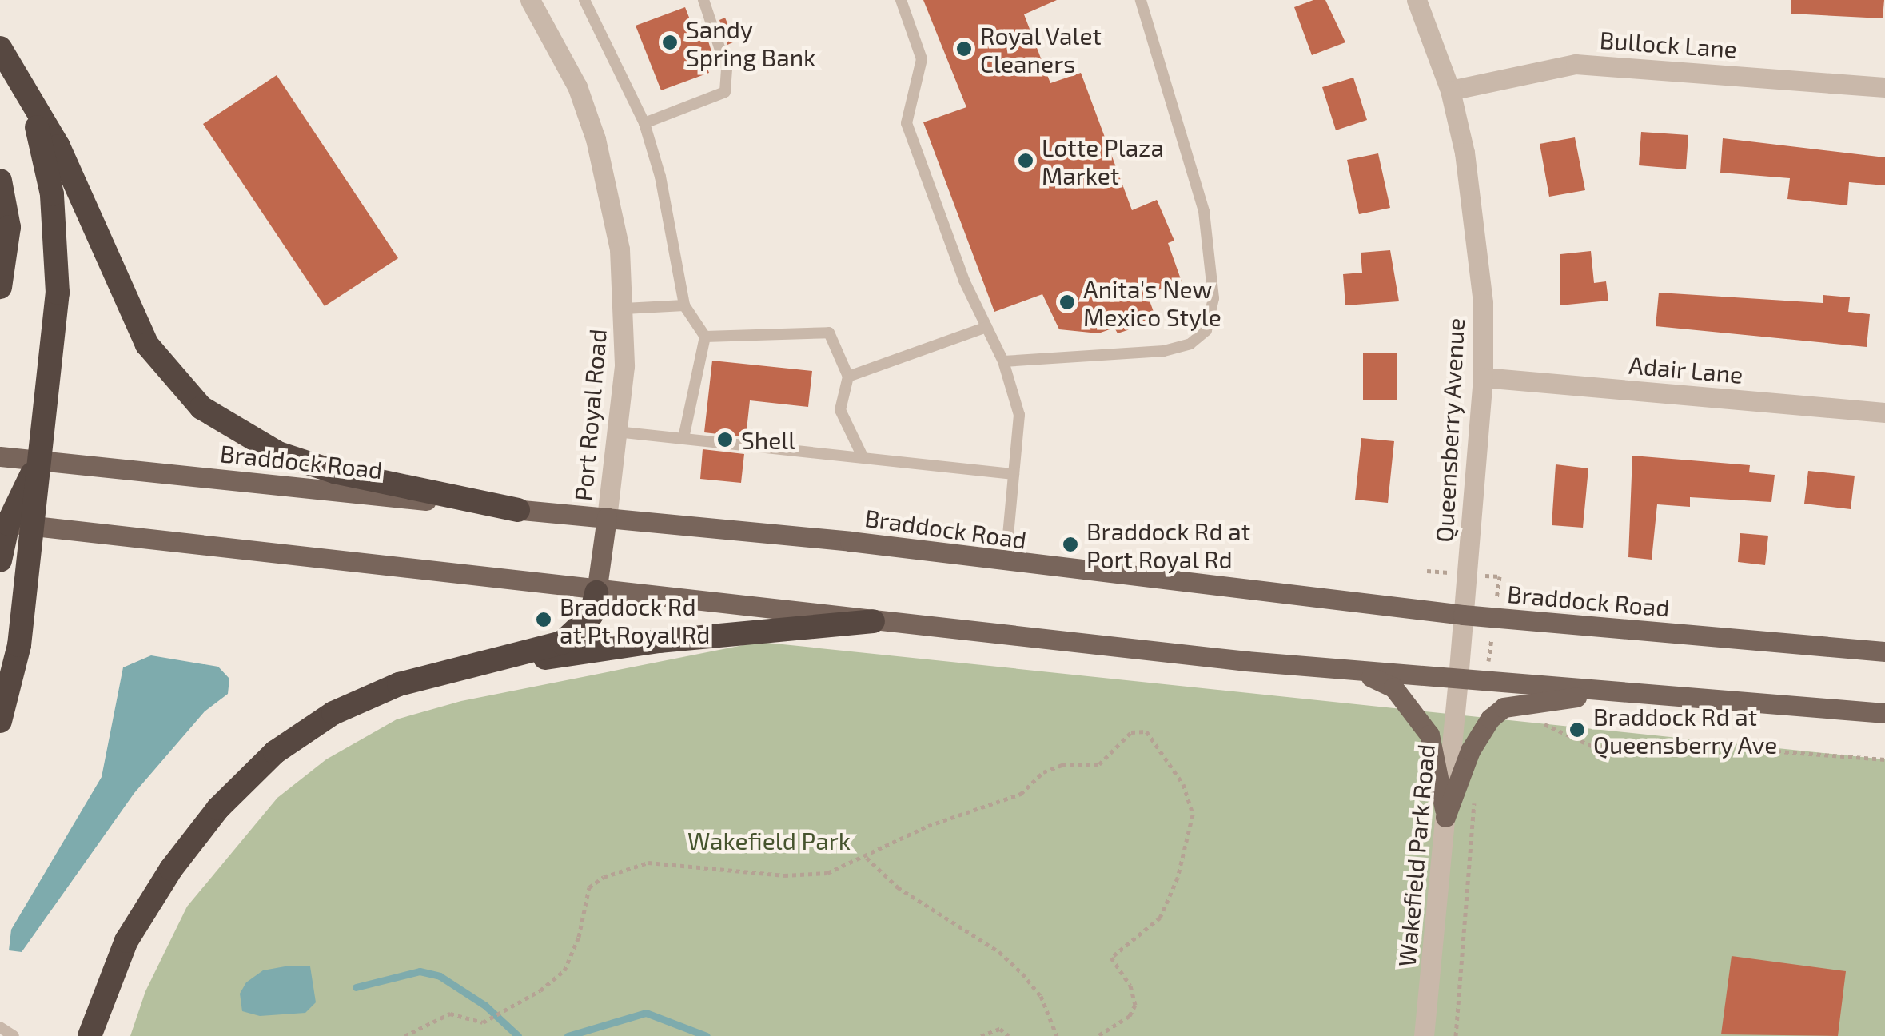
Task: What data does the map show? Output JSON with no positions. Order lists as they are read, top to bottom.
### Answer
{
  "streets": {
    "main road": ["Braddock Road"],
    "street": [
      "Bullock Lane",
      "Adair Lane",
      "Port Royal Road",
      "Queensberry Avenue",
      "Wakefield Park Road"
    ]
  },
  "crossings": [
    ["Bullock Lane", "Queensberry Avenue"],
    ["Adair Lane", "Queensberry Avenue"],
    ["Port Royal Road", "Braddock Road"],
    ["Queensberry Avenue", "Braddock Road"],
    ["Queensberry Avenue", "Wakefield Park Road"]
  ],
  "parks": ["Wakefield Park"],
  "places": [
    "Sandy Spring Bank",
    "Royal Valet Cleaners",
    "Lotte Plaza Market",
    "Anita's New Mexico Style",
    "Shell",
    "Braddock Rd at Port Royal Rd",
    "Braddock Rd at Pt Royal Rd",
    "Braddock Rd at Queensberry Ave"
  ]
}
